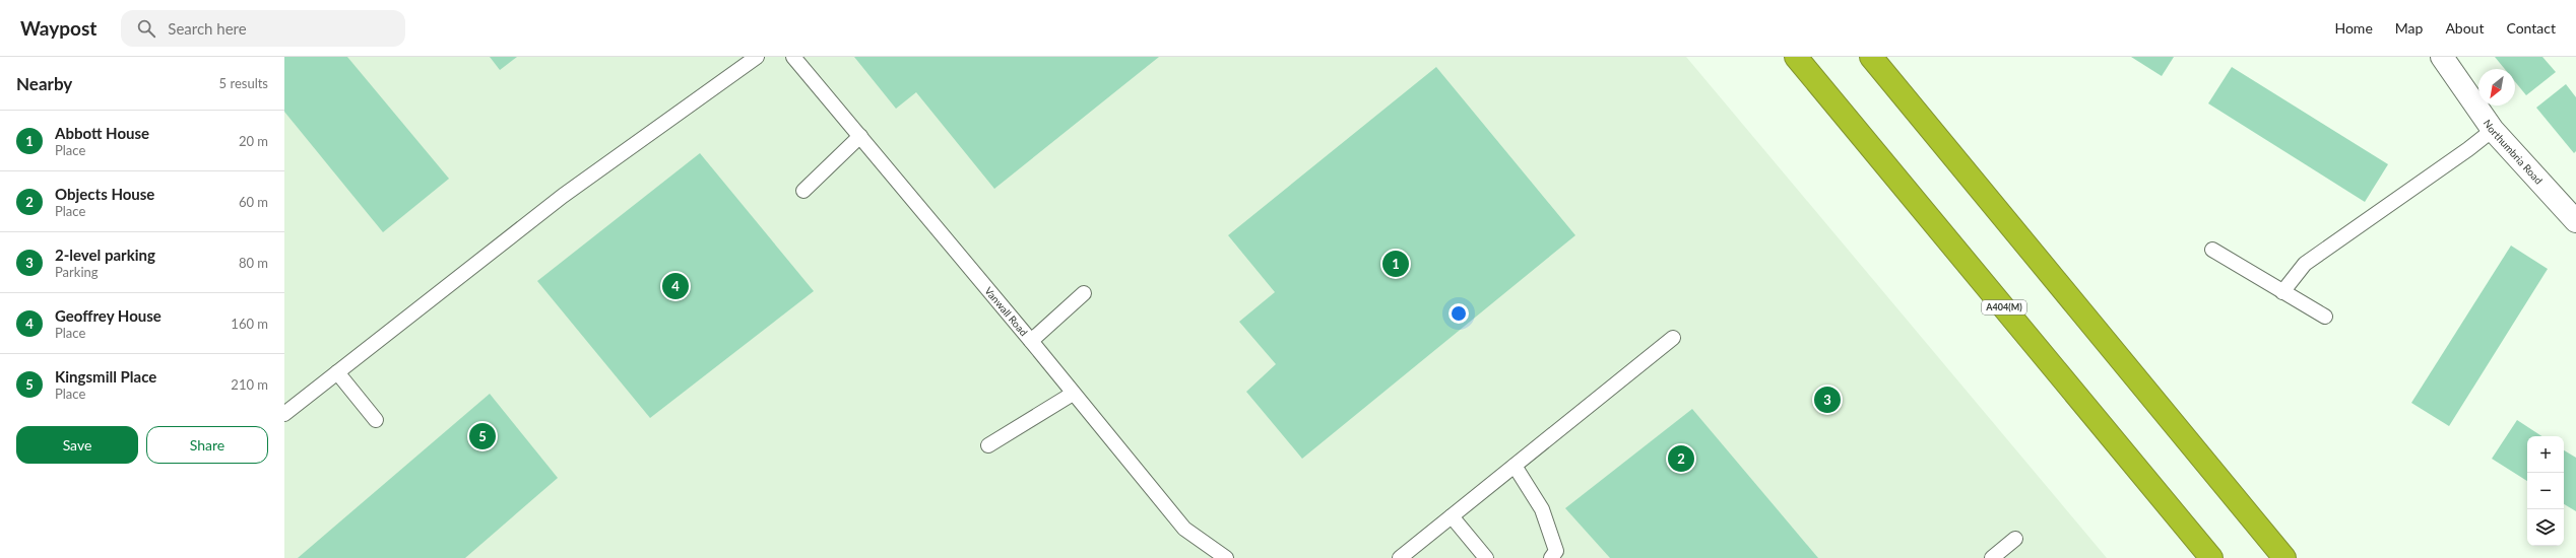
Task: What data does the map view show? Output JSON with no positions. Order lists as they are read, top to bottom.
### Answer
{
  "streets": {
    "highway": ["A404(M)"],
    "street": ["Northumbria Road"],
    "lane": ["Vanwall Road"]
  },
  "north": "bottom left",
  "page": {
    "header": "Waypost",
    "search": "Search here",
    "nav": [
      "Home",
      "Map",
      "About",
      "Contact"
    ],
    "heading": ["Nearby", "5 results"],
    "list": [
      {
        "mark": "1",
        "name": "Abbott House",
        "note": "Place",
        "value": "20 m"
      },
      {
        "mark": "2",
        "name": "Objects House",
        "note": "Place",
        "value": "60 m"
      },
      {
        "mark": "3",
        "name": "2-level parking",
        "note": "Parking",
        "value": "80 m"
      },
      {
        "mark": "4",
        "name": "Geoffrey House",
        "note": "Place",
        "value": "160 m"
      },
      {
        "mark": "5",
        "name": "Kingsmill Place",
        "note": "Place",
        "value": "210 m"
      }
    ],
    "pins": [
      "1",
      "4",
      "3",
      "5",
      "2"
    ],
    "buttons": ["Save", "Share"],
    "map_buttons": ["+", "−"]
  }
}
